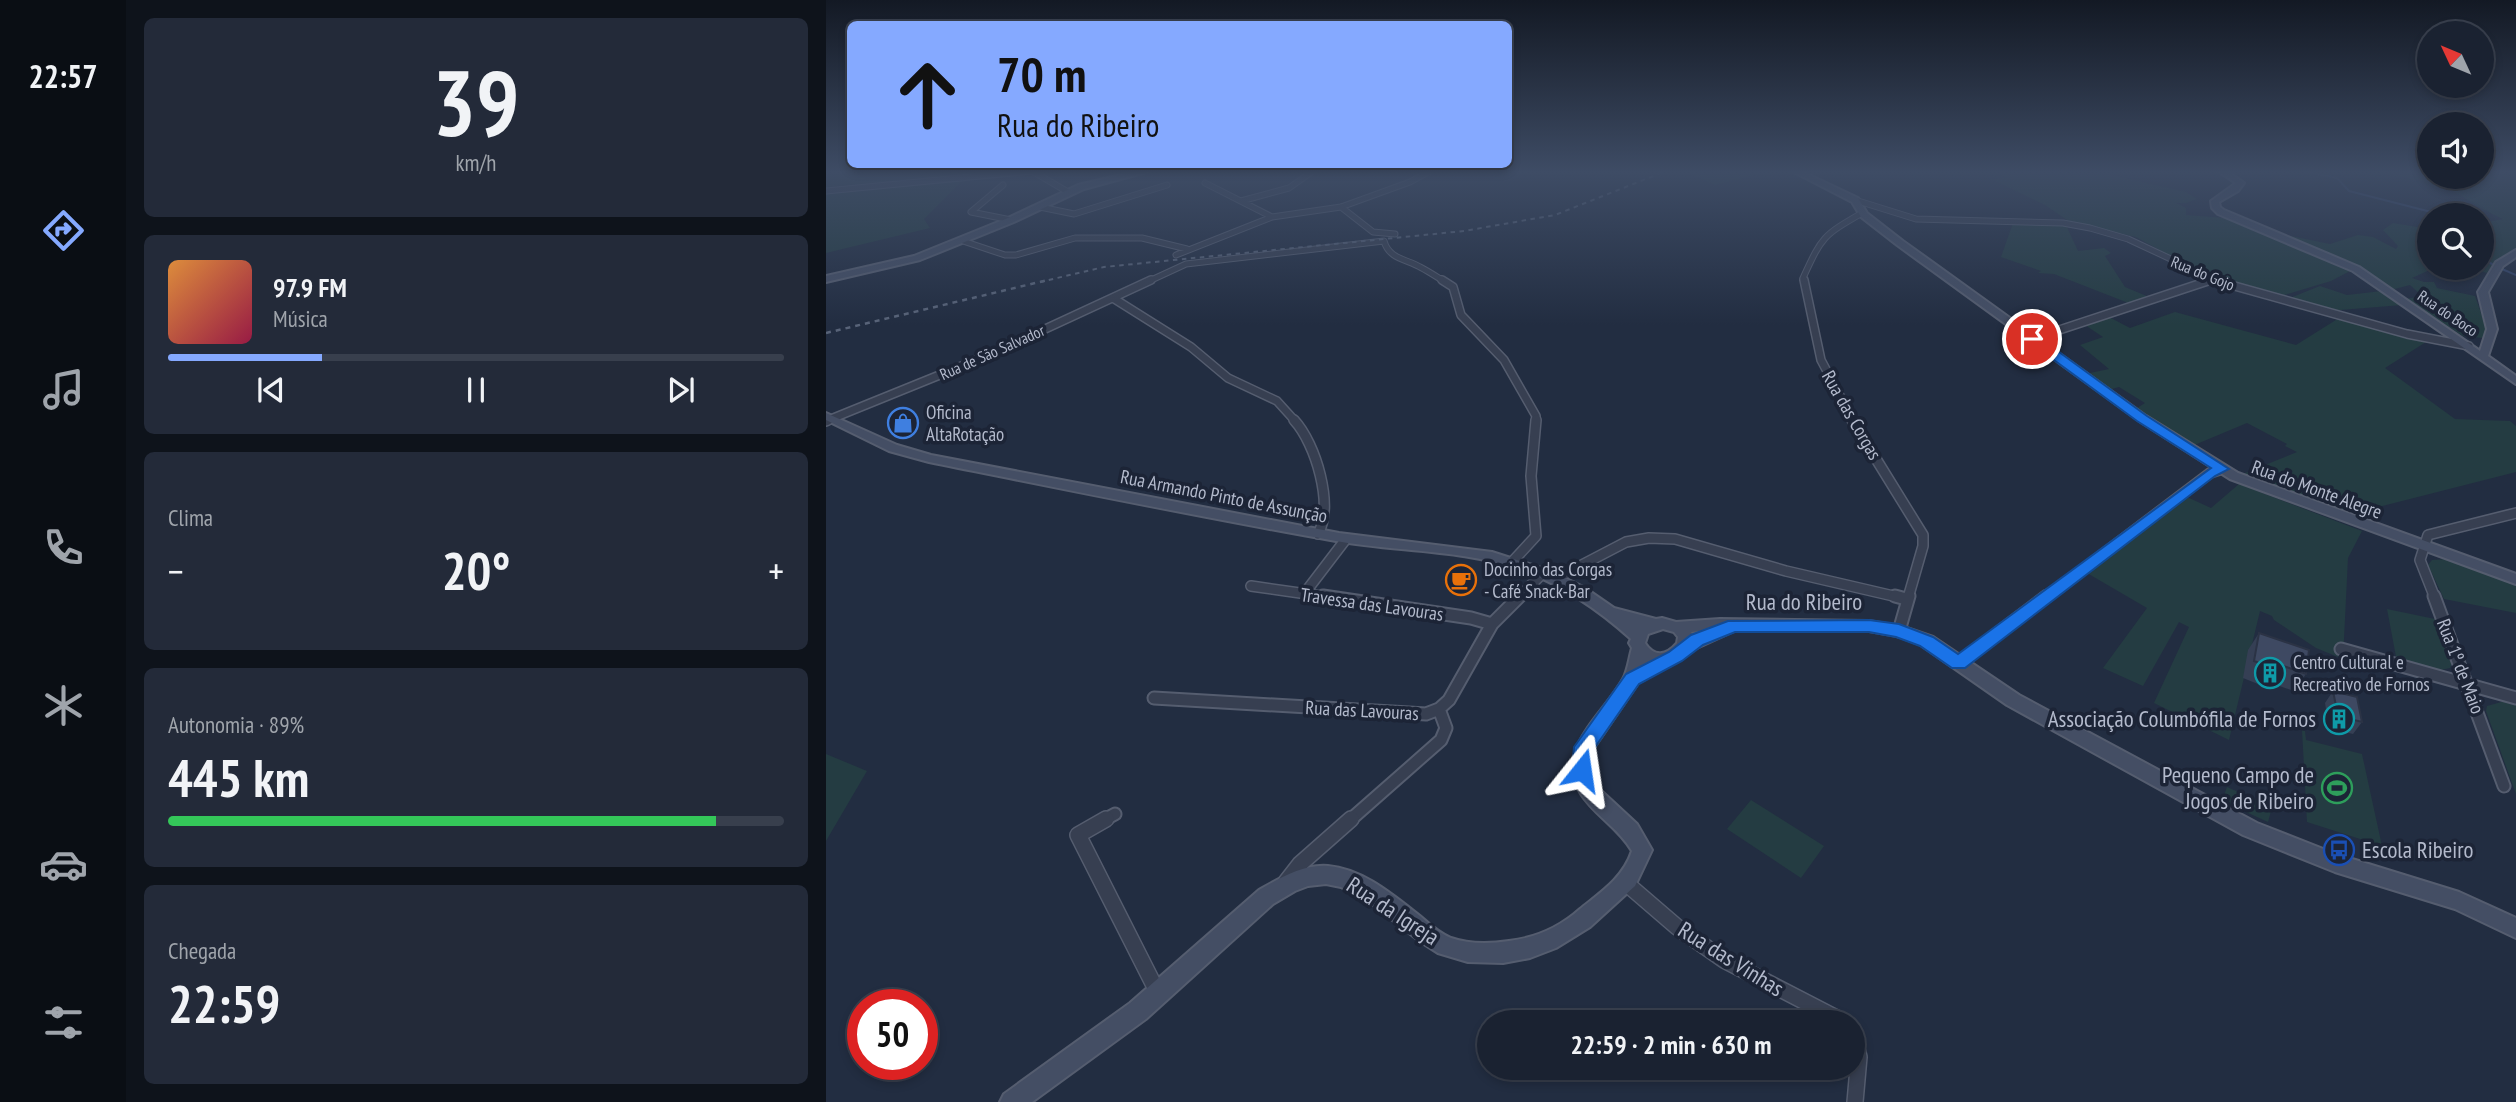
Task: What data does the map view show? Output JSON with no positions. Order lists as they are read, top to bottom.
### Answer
{
  "streets": {
    "street": [
      "Rua do Gojo",
      "Rua do Boco",
      "Rua de São Salvador",
      "Rua das Corgas",
      "Rua do Monte Alegre",
      "Rua Armando Pinto de Assunção",
      "Rua do Ribeiro",
      "Travessa das Lavouras",
      "Rua 1º de Maio",
      "Rua das Lavouras",
      "Rua da Igreja",
      "Rua das Vinhas"
    ]
  },
  "crossings": [
    ["Rua do Gojo", "Rua do Boco"],
    ["Rua de São Salvador", "Rua Armando Pinto de Assunção"],
    ["Rua das Corgas", "Rua do Ribeiro"],
    ["Rua das Corgas", "Rua das Lavouras"],
    ["Rua do Monte Alegre", "Rua 1º de Maio"],
    ["Rua Armando Pinto de Assunção", "Rua do Ribeiro"],
    ["Rua Armando Pinto de Assunção", "Rua das Lavouras"],
    ["Rua Armando Pinto de Assunção", "Rua da Igreja"],
    ["Rua do Ribeiro", "Rua da Igreja"],
    ["Travessa das Lavouras", "Rua das Lavouras"],
    ["Rua da Igreja", "Rua das Vinhas"]
  ],
  "places": {
    "shop": ["Oficina AltaRotação"],
    "cafe": ["Docinho das Corgas - Café Snack-Bar"],
    "building": ["Centro Cultural e Recreativo de Fornos", "Associação Columbófila de Fornos"],
    "sports": ["Pequeno Campo de Jogos de Ribeiro"],
    "bus stop": ["Escola Ribeiro"]
  },
  "north": "top left",
  "page": {
    "tabs": "22:57",
    "tile": [
      ["39", "km/h"],
      "Clima",
      ["Autonomia · 89%", "445 km"],
      ["Chegada", "22:59"]
    ],
    "turn": ["70 m", "Rua do Ribeiro"],
    "song": ["97.9 FM", "Música"],
    "heat": ["−", "20°", "+"],
    "limit": "50",
    "trip": "22:59 · 2 min · 630 m"
  }
}
